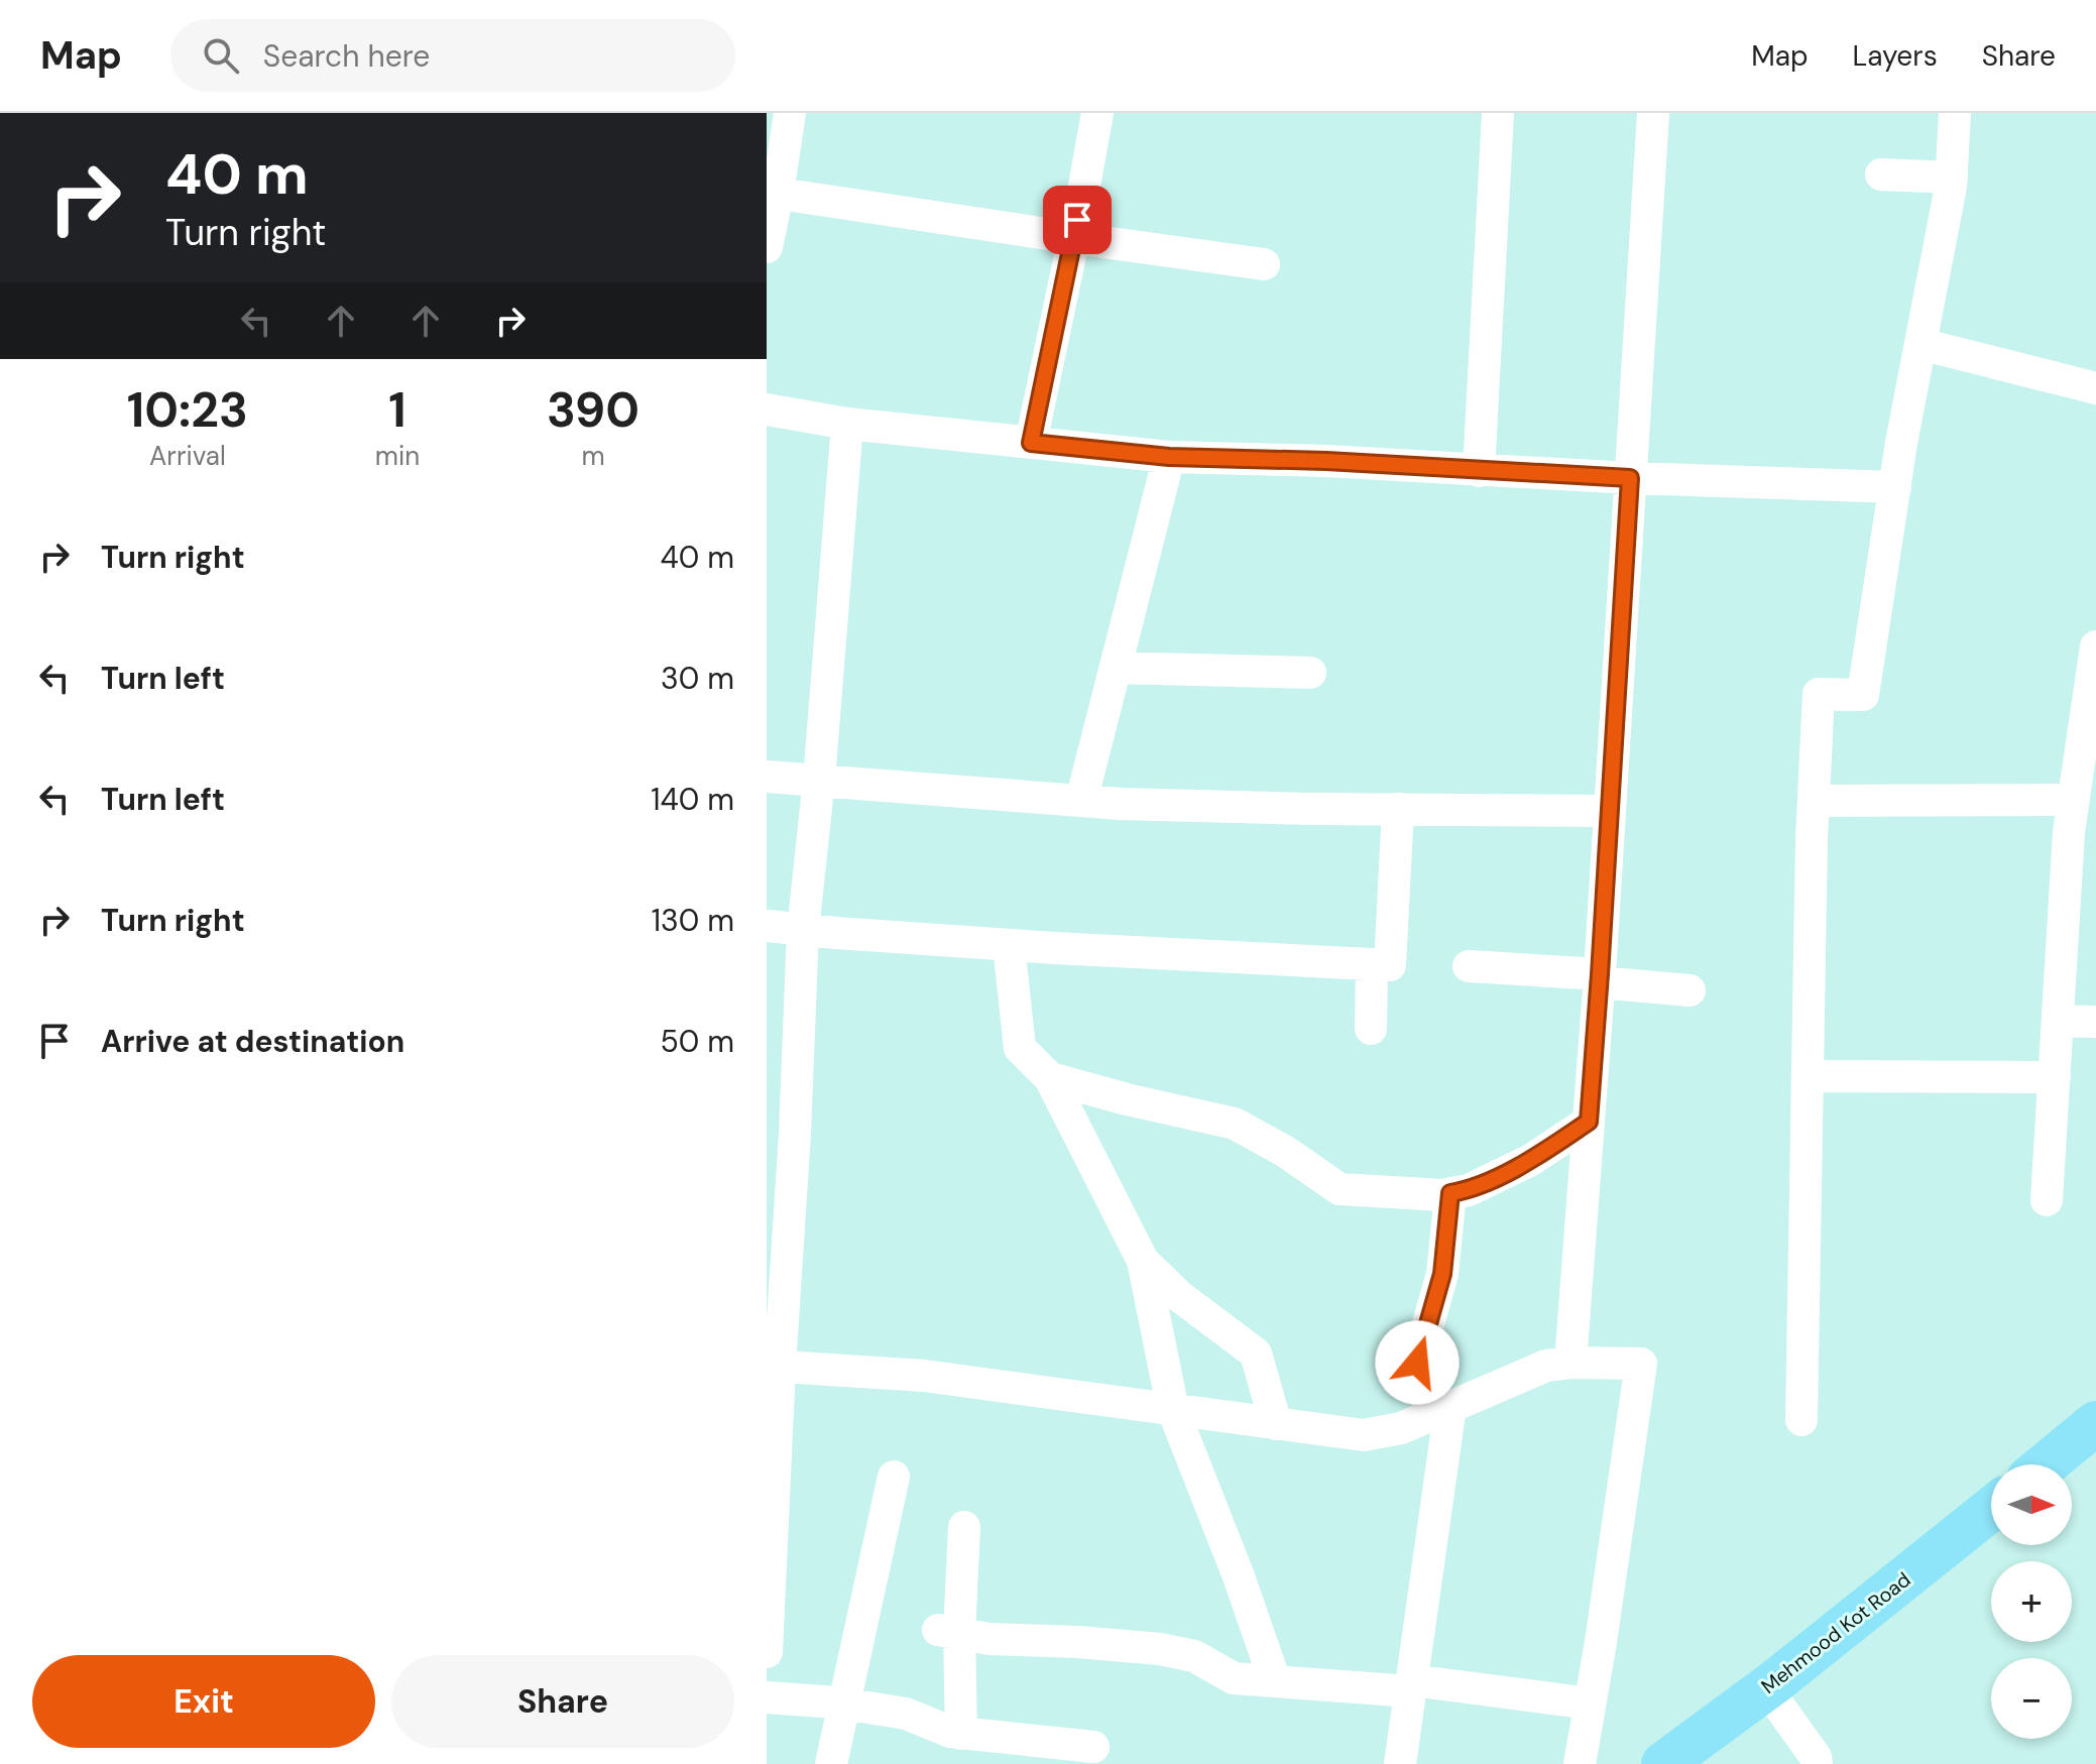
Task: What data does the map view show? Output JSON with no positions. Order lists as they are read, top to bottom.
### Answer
{
  "streets": {
    "main road": ["Mehmood Kot Road"]
  },
  "north": "right",
  "page": {
    "header": "Map",
    "search": "Search here",
    "nav": ["Map", "Layers", "Share"],
    "turn": ["40 m", "Turn right"],
    "eta": [
      "10:23",
      "Arrival",
      "1",
      "min",
      "390",
      "m"
    ],
    "list": [
      {
        "name": "Turn right",
        "value": "40 m"
      },
      {
        "name": "Turn left",
        "value": "30 m"
      },
      {
        "name": "Turn left",
        "value": "140 m"
      },
      {
        "name": "Turn right",
        "value": "130 m"
      },
      {
        "name": "Arrive at destination",
        "value": "50 m"
      }
    ],
    "map_buttons": ["+", "−"],
    "buttons": ["Exit", "Share"]
  }
}
